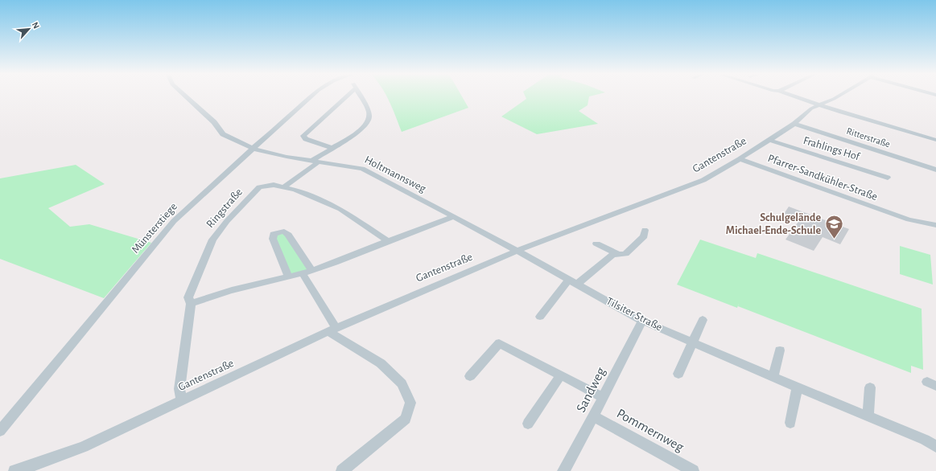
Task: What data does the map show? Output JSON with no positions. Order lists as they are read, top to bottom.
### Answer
{
  "streets": {
    "street": [
      "Ritterstraße",
      "Frahlings Hof",
      "Gantenstraße",
      "Holtmannsweg",
      "Pfarrer-Sandkühler-Straße",
      "Ringstraße",
      "Münsterstiege",
      "Tilsiter Straße",
      "Sandweg",
      "Pommernweg"
    ]
  },
  "crossings": [
    ["Ritterstraße", "Gantenstraße"],
    ["Frahlings Hof", "Gantenstraße"],
    ["Gantenstraße", "Holtmannsweg"],
    ["Gantenstraße", "Pfarrer-Sandkühler-Straße"],
    ["Gantenstraße", "Ringstraße"],
    ["Gantenstraße", "Tilsiter Straße"],
    ["Holtmannsweg", "Münsterstiege"],
    ["Holtmannsweg", "Tilsiter Straße"],
    ["Tilsiter Straße", "Sandweg"],
    ["Sandweg", "Pommernweg"]
  ],
  "places": {
    "school or university": ["Schulgelände Michael-Ende-Schule"]
  },
  "north": "top right"
}
